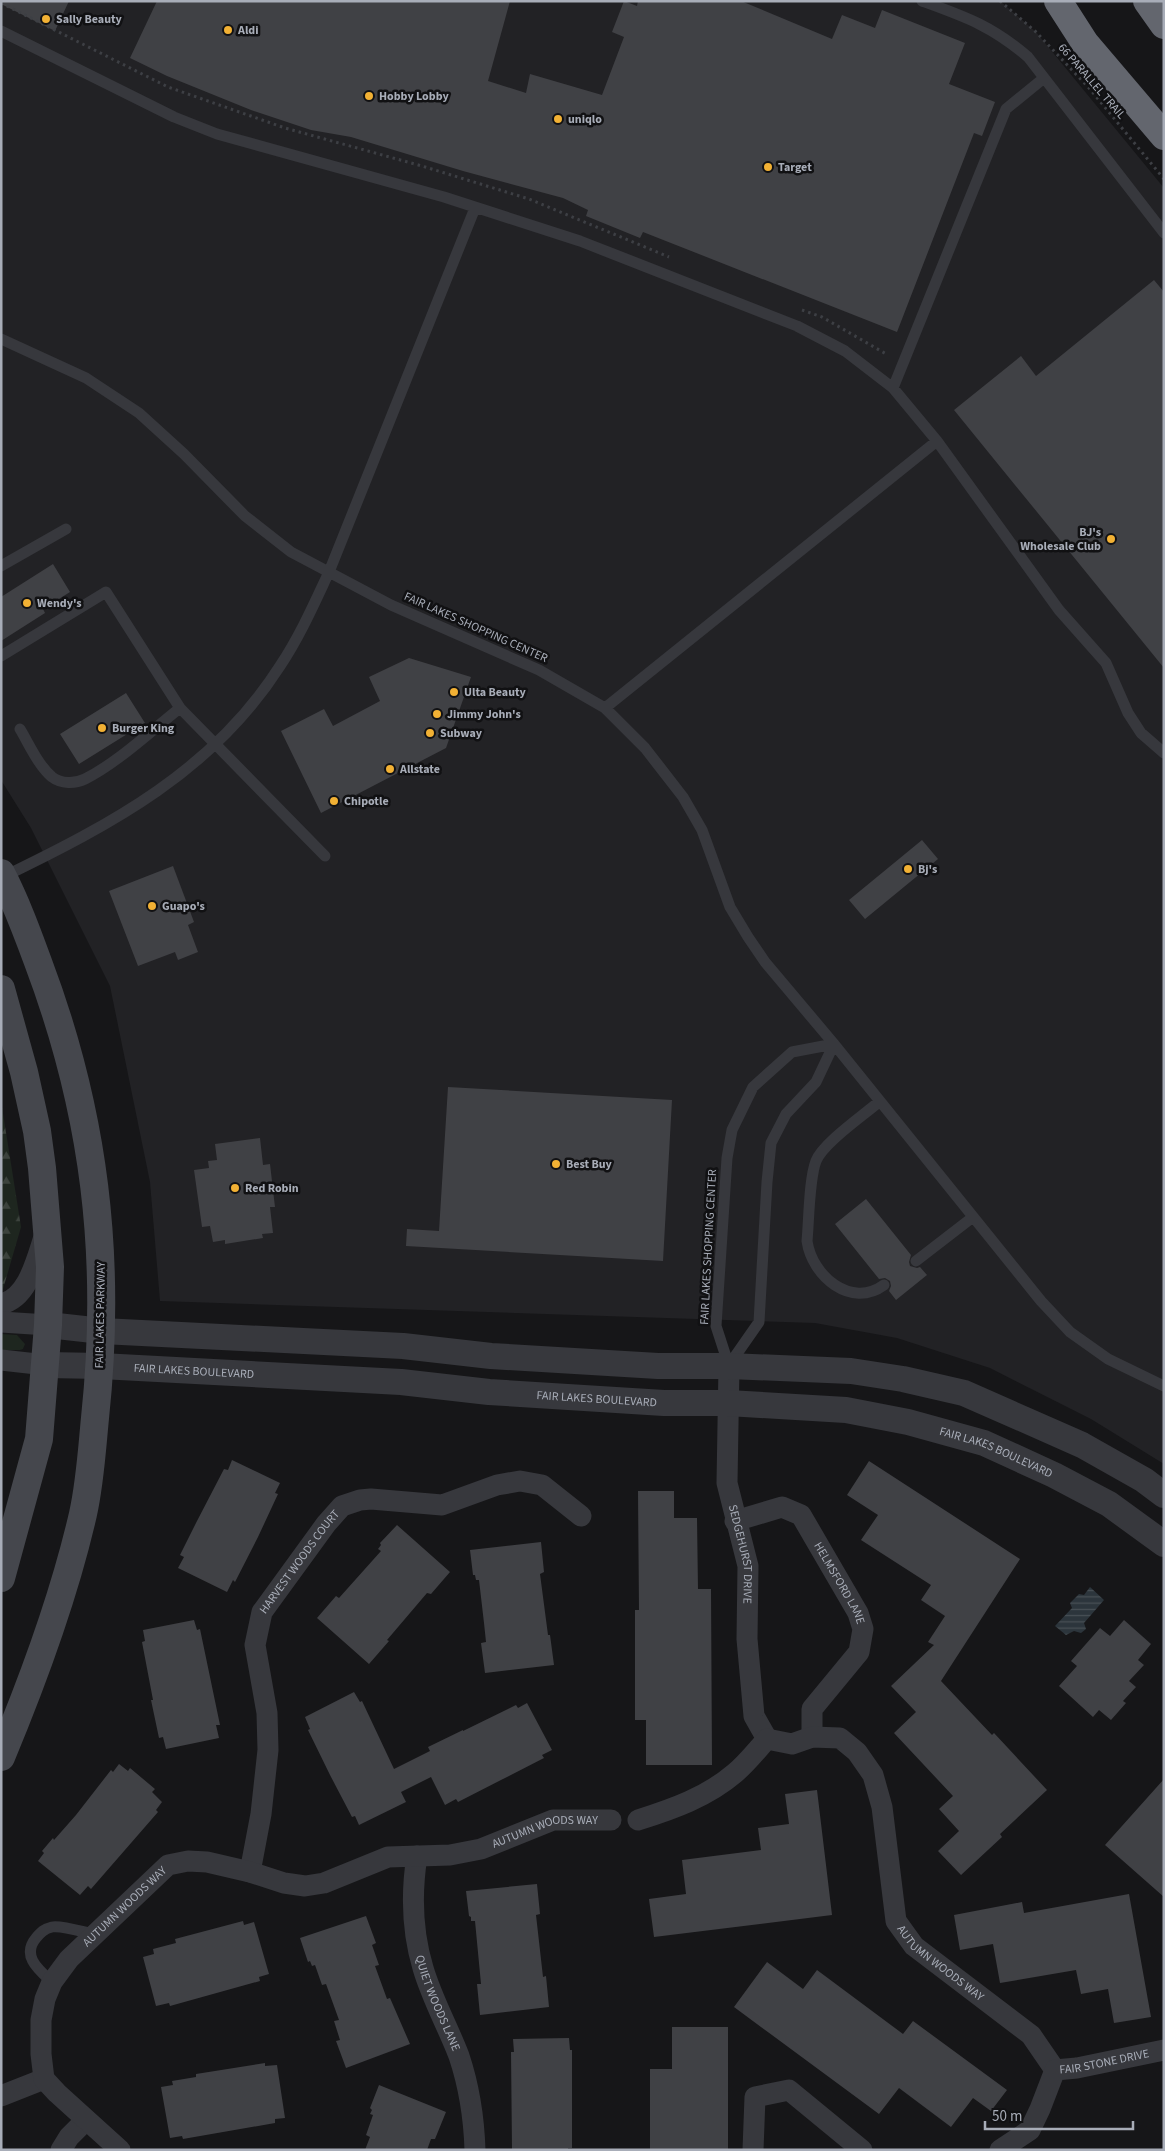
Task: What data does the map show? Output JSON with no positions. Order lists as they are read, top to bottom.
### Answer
{
  "streets": {
    "main road": ["FAIR LAKES PARKWAY"],
    "street": [
      "FAIR LAKES BOULEVARD",
      "SEDGEHURST DRIVE",
      "HARVEST WOODS COURT",
      "HELMSFORD LANE",
      "AUTUMN WOODS WAY",
      "QUIET WOODS LANE",
      "FAIR STONE DRIVE"
    ],
    "lane": ["FAIR LAKES SHOPPING CENTER"],
    "path": ["66 PARALLEL TRAIL"]
  },
  "crossings": [
    ["FAIR LAKES SHOPPING CENTER", "SEDGEHURST DRIVE"],
    ["FAIR LAKES PARKWAY", "FAIR LAKES BOULEVARD"],
    ["FAIR LAKES BOULEVARD", "SEDGEHURST DRIVE"],
    ["SEDGEHURST DRIVE", "HELMSFORD LANE"],
    ["SEDGEHURST DRIVE", "AUTUMN WOODS WAY"],
    ["HARVEST WOODS COURT", "AUTUMN WOODS WAY"],
    ["HELMSFORD LANE", "AUTUMN WOODS WAY"],
    ["AUTUMN WOODS WAY", "QUIET WOODS LANE"],
    ["AUTUMN WOODS WAY", "FAIR STONE DRIVE"]
  ],
  "places": [
    "Sally Beauty",
    "Aldi",
    "Hobby Lobby",
    "uniqlo",
    "Target",
    "BJ's Wholesale Club",
    "Wendy's",
    "Ulta Beauty",
    "Jimmy John's",
    "Burger King",
    "Subway",
    "Allstate",
    "Chipotle",
    "Bj's",
    "Guapo's",
    "Best Buy",
    "Red Robin"
  ],
  "scale_bar": "50 m"
}
